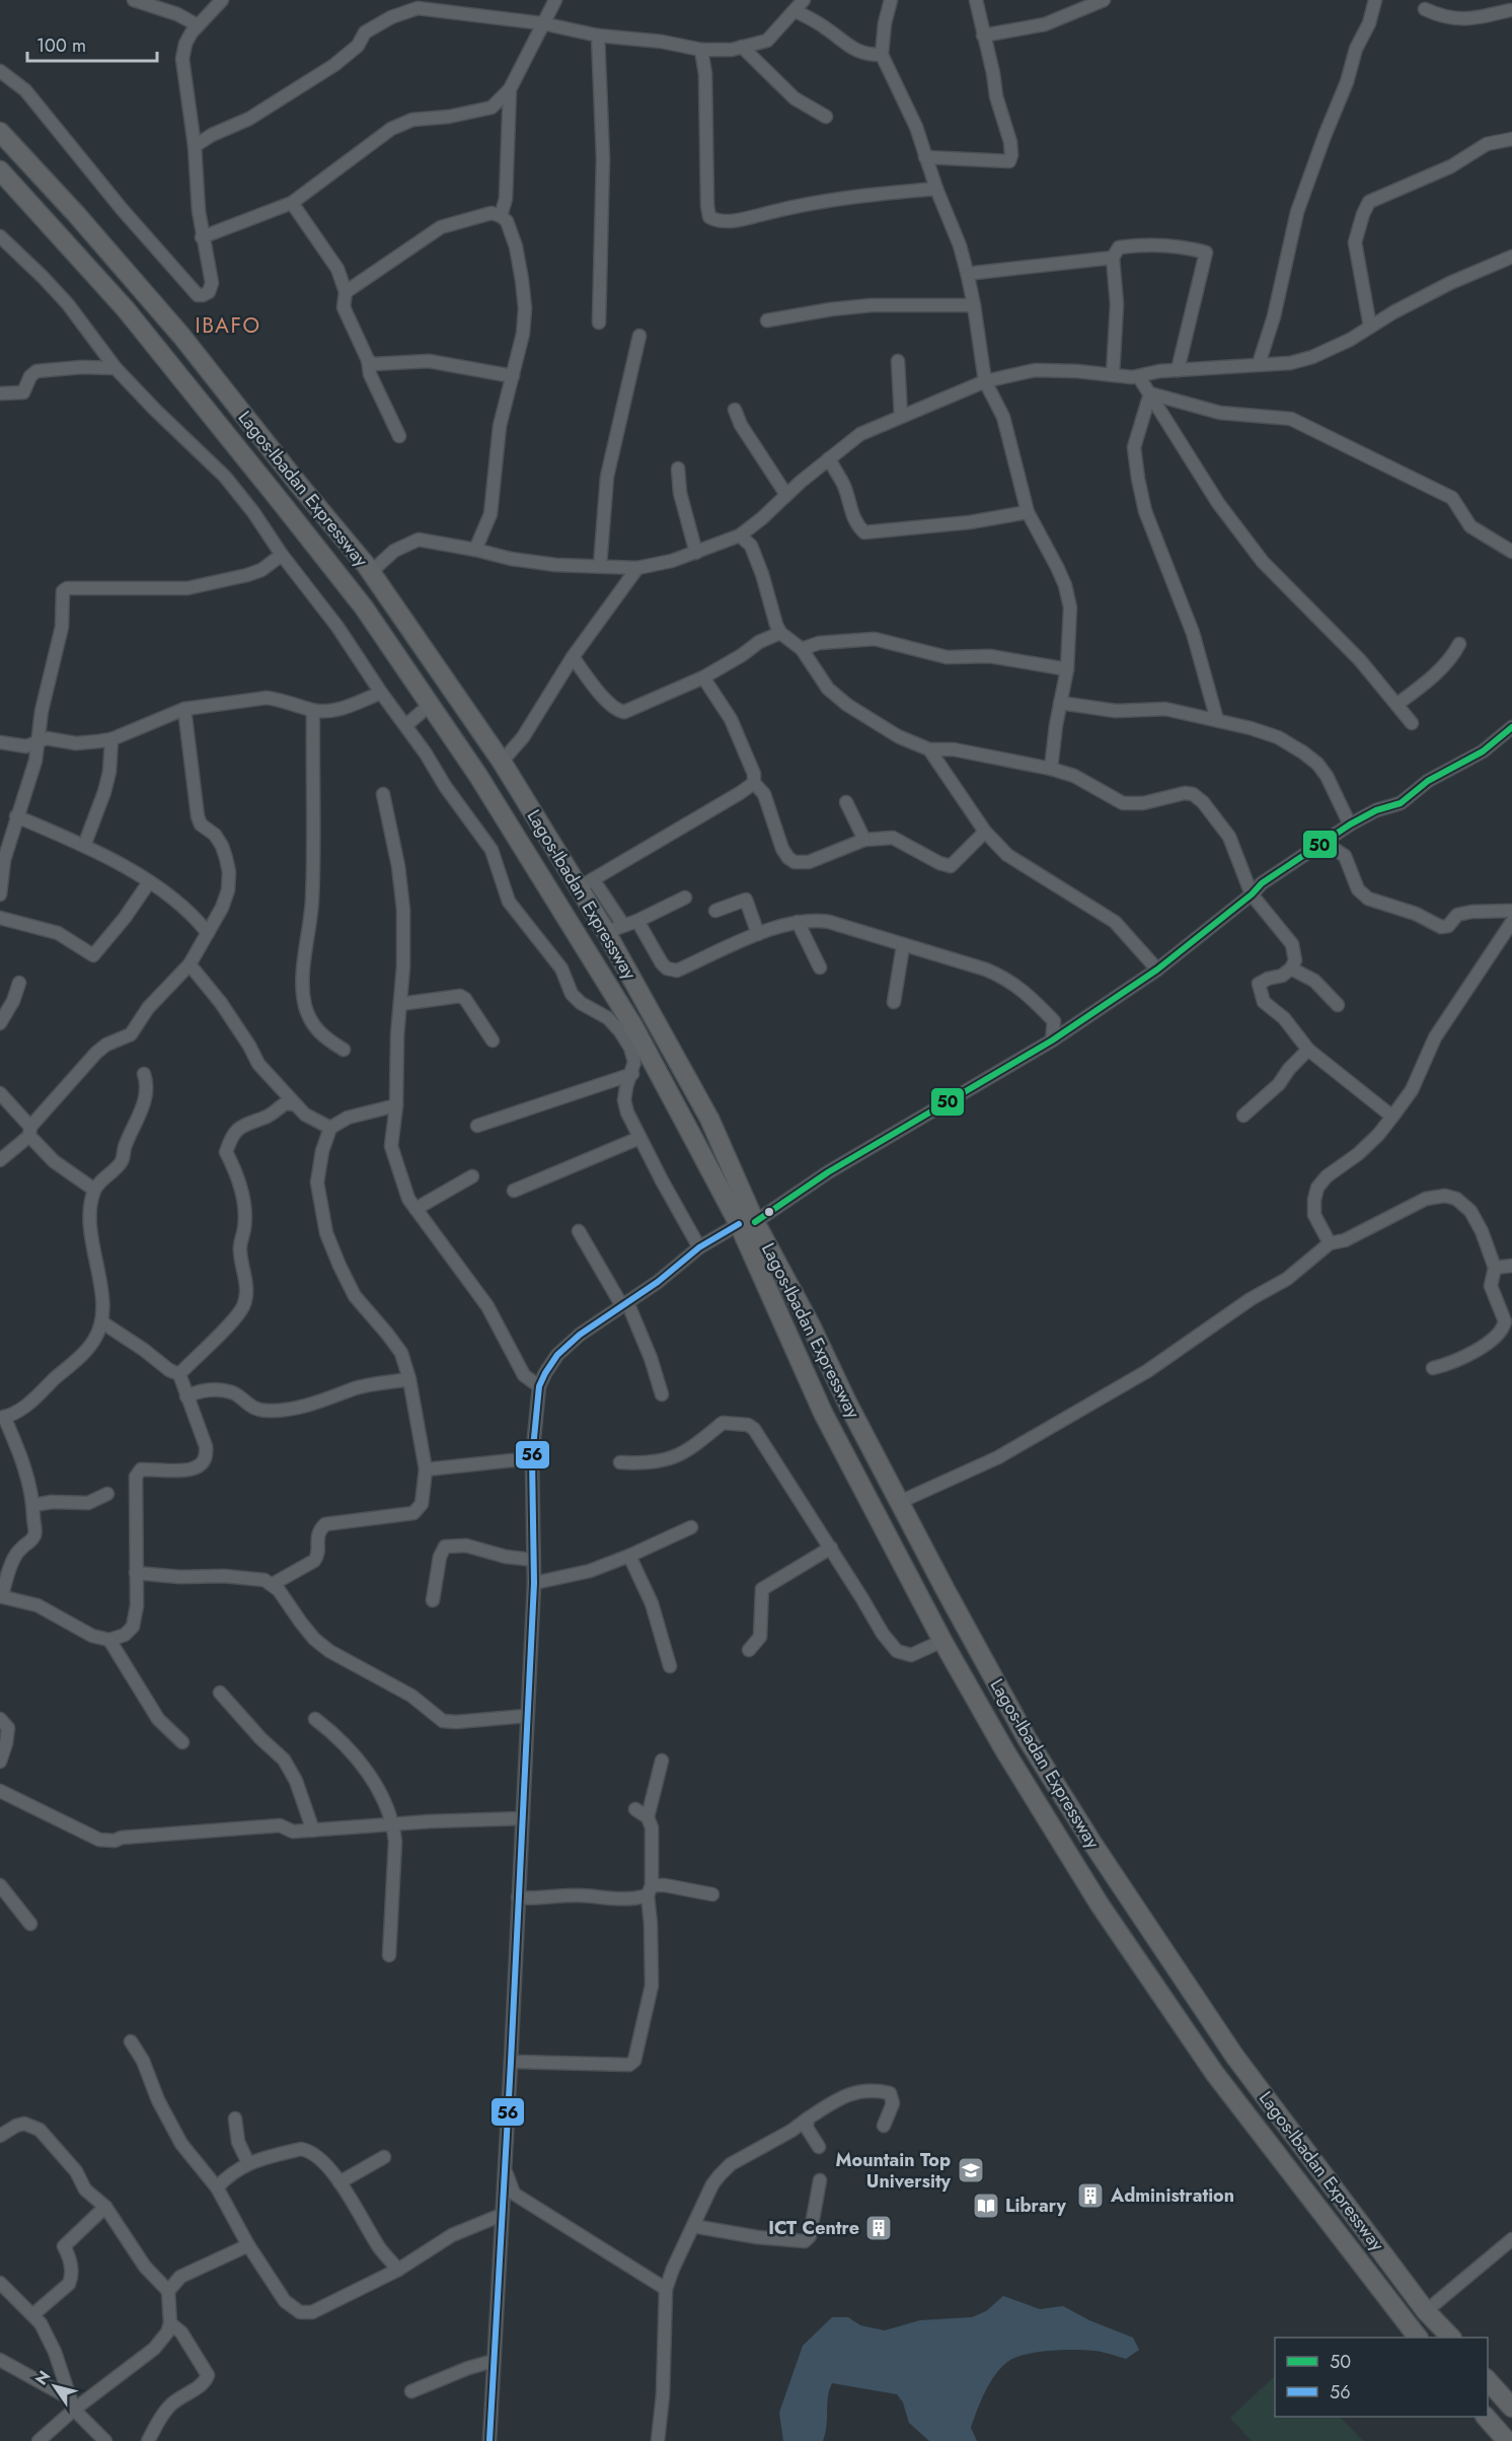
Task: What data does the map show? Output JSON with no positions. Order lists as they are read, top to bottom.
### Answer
{
  "streets": {
    "highway": ["Lagos-Ibadan Expressway"]
  },
  "districts": ["IBAFO"],
  "places": {
    "school or university": ["Mountain Top University"],
    "building": ["Administration", "ICT Centre"],
    "library": ["Library"]
  },
  "lines": ["transit line 50", "transit line 56"],
  "legend": ["50", "56"],
  "scale_bar": "100 m",
  "north": "top left"
}
